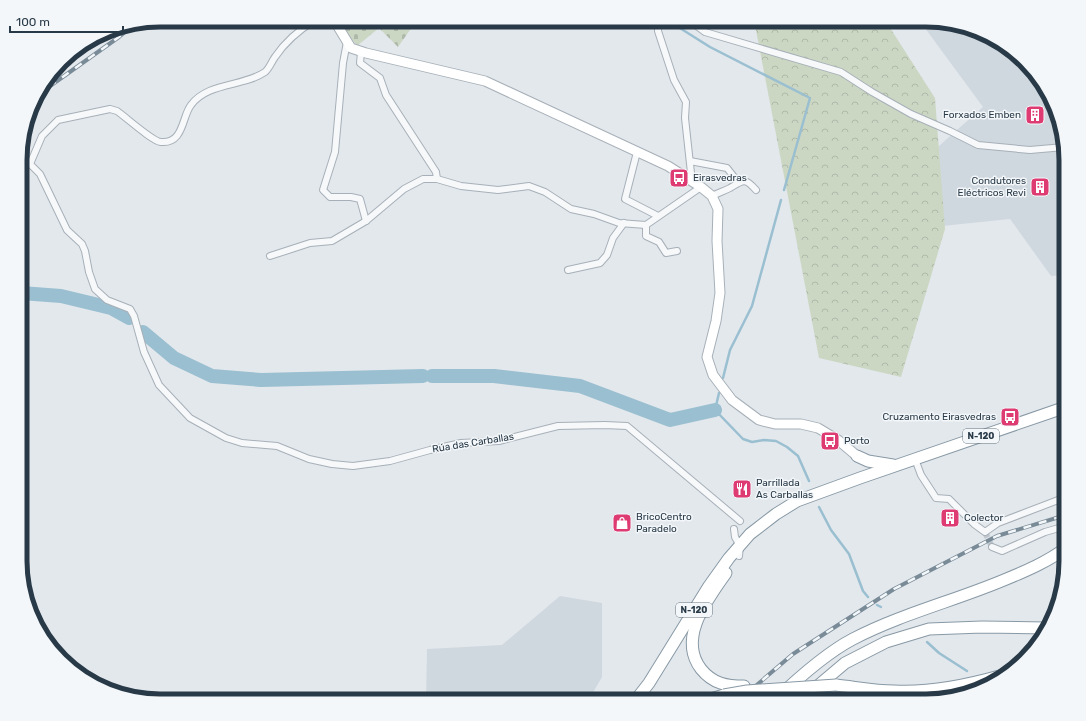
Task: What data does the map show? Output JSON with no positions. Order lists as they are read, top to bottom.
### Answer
{
  "streets": {
    "highway": ["N-120"],
    "street": ["Rúa das Carballas"]
  },
  "places": {
    "building": ["Forxados Emben", "Condutores Eléctricos Revi", "Colector"],
    "bus stop": ["Eirasvedras", "Cruzamento Eirasvedras", "Porto"],
    "restaurant": ["Parrillada As Carballas"],
    "shop": ["BricoCentro Paradelo"]
  },
  "scale_bar": "100 m"
}
